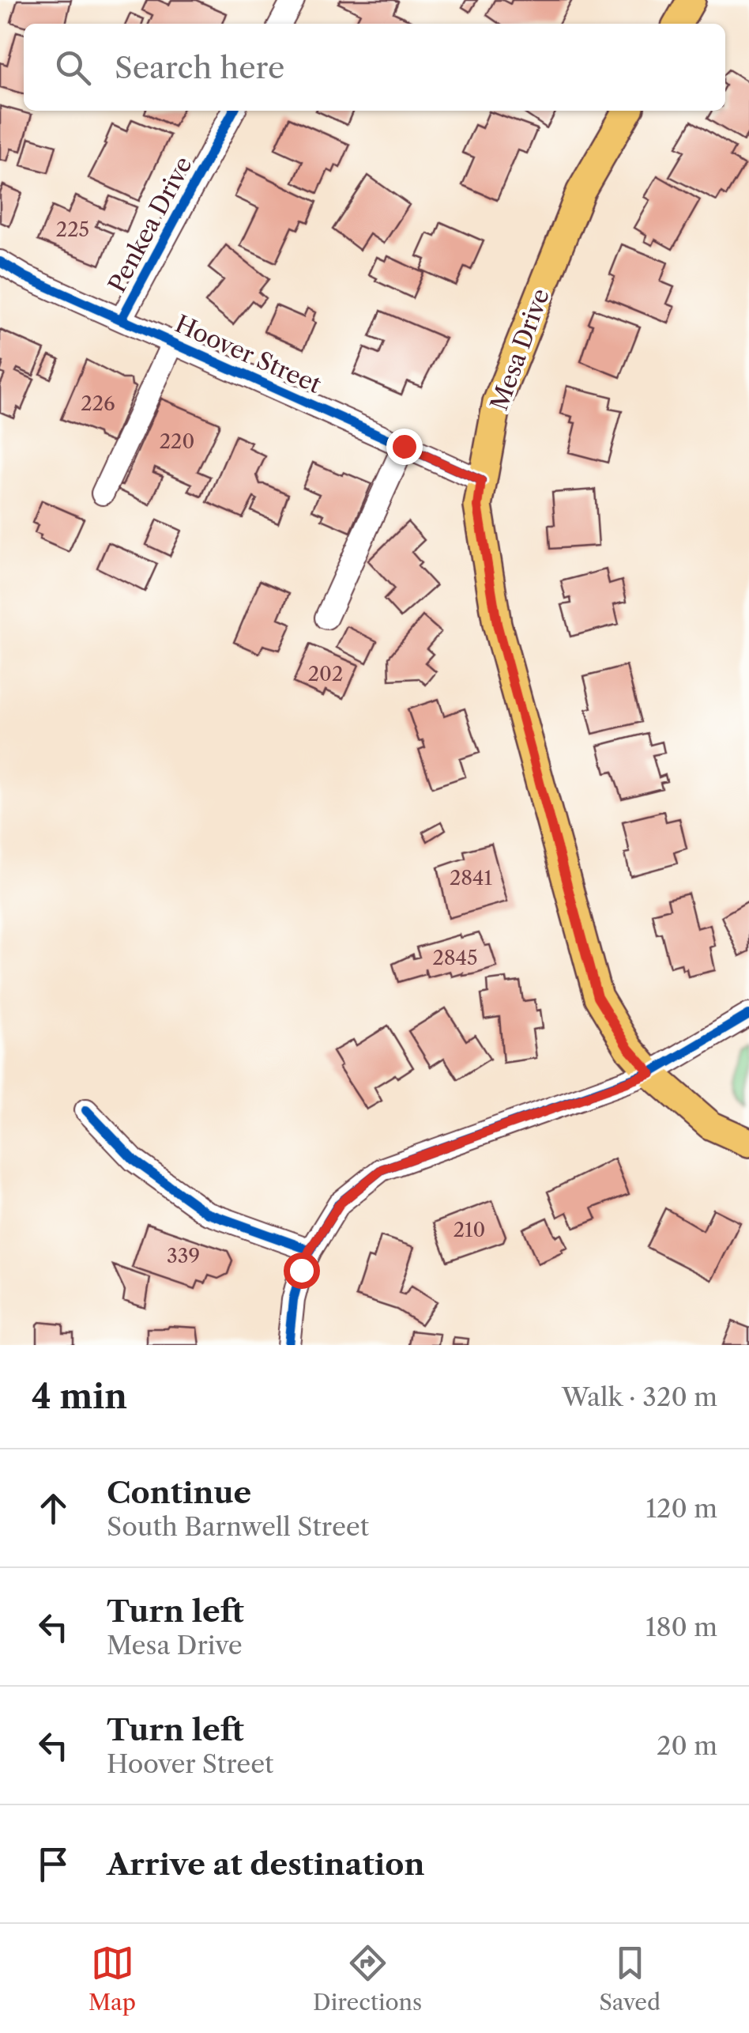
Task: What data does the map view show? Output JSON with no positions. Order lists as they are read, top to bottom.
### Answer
{
  "streets": {
    "main road": ["Mesa Drive"],
    "street": ["Penkea Drive", "Hoover Street"]
  },
  "crossings": [
    ["Penkea Drive", "Hoover Street"],
    ["Mesa Drive", "Hoover Street"]
  ],
  "house_numbers": [
    "225",
    "226",
    "220",
    "202",
    "2841",
    "2845",
    "210",
    "339"
  ],
  "page": {
    "search": "Search here",
    "heading": ["4 min", "Walk · 320 m"],
    "list": [
      ["Continue", "South Barnwell Street", "120 m"],
      ["Turn left", "Mesa Drive", "180 m"],
      ["Turn left", "Hoover Street", "20 m"],
      "Arrive at destination"
    ],
    "nav": ["Map", "Directions", "Saved"]
  }
}
